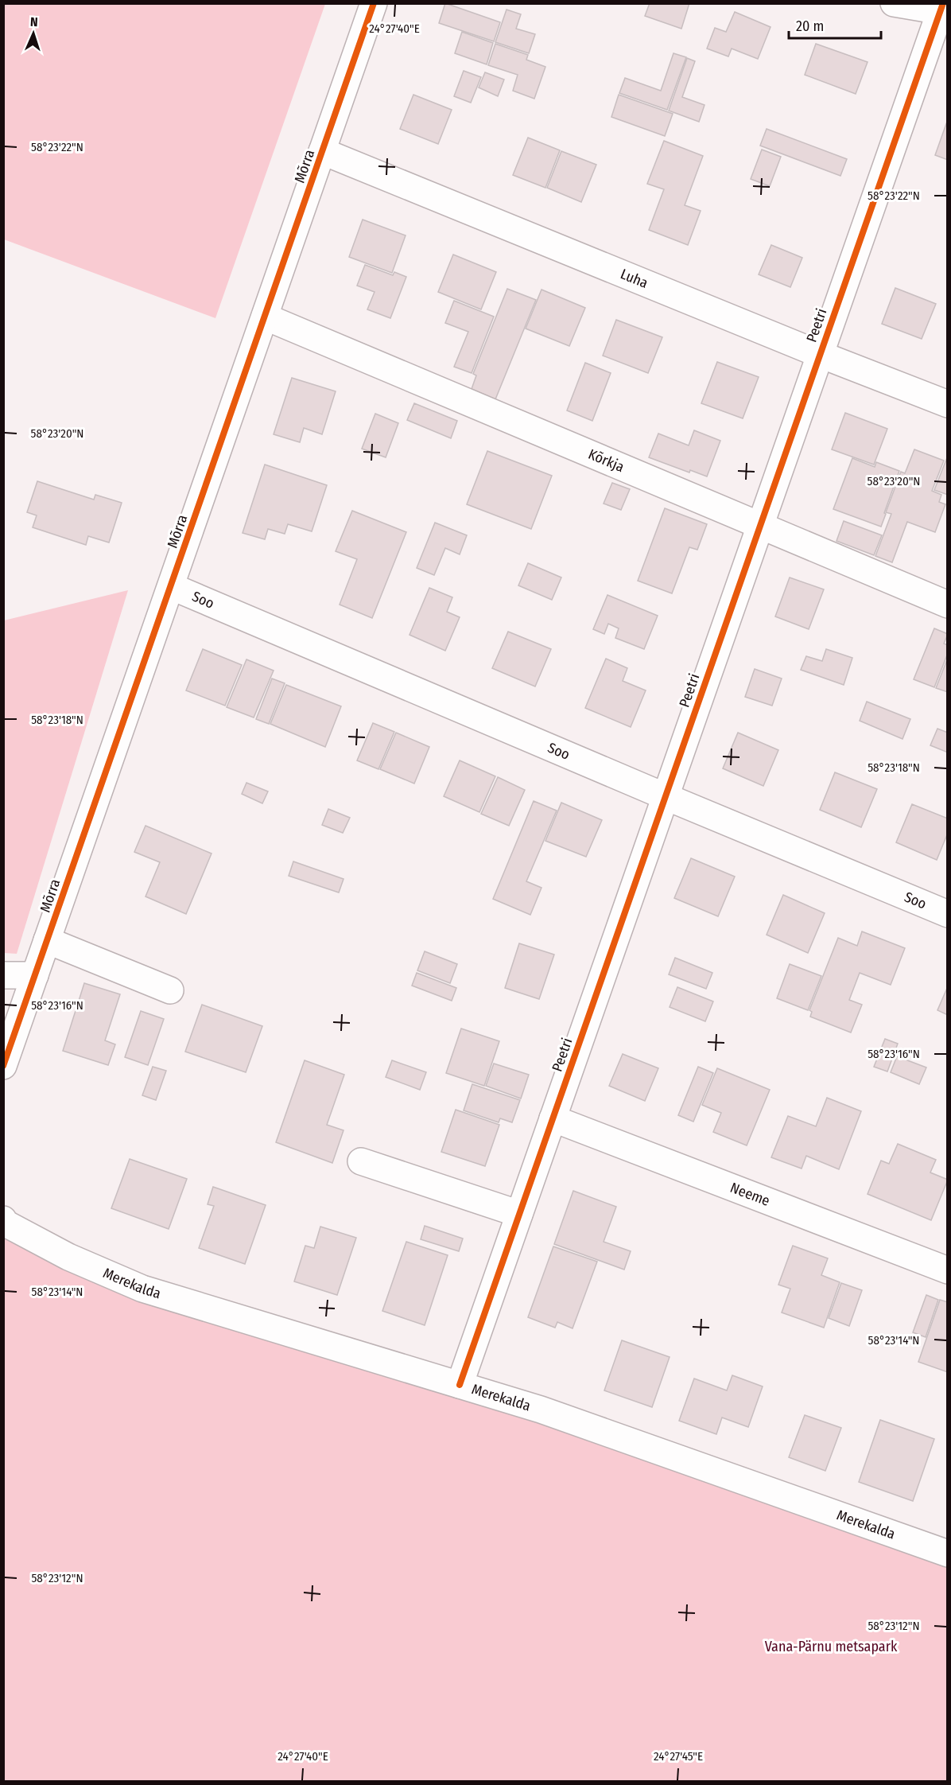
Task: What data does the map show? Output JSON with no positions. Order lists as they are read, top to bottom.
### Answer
{
  "streets": {
    "street": [
      "Mõrra",
      "Luha",
      "Peetri",
      "Kõrkja",
      "Soo",
      "Neeme",
      "Merekalda"
    ]
  },
  "crossings": [
    ["Mõrra", "Luha"],
    ["Mõrra", "Kõrkja"],
    ["Mõrra", "Soo"],
    ["Luha", "Peetri"],
    ["Peetri", "Kõrkja"],
    ["Peetri", "Soo"],
    ["Peetri", "Neeme"],
    ["Peetri", "Merekalda"]
  ],
  "parks": ["Vana-Pärnu metsapark"],
  "scale_bar": "20 m",
  "north": "top",
  "coordinates": [
    "24°27'40\"E",
    "58°23'22\"N",
    "58°23'20\"N",
    "58°23'18\"N",
    "58°23'16\"N",
    "58°23'14\"N",
    "58°23'12\"N",
    "24°27'45\"E"
  ]
}
